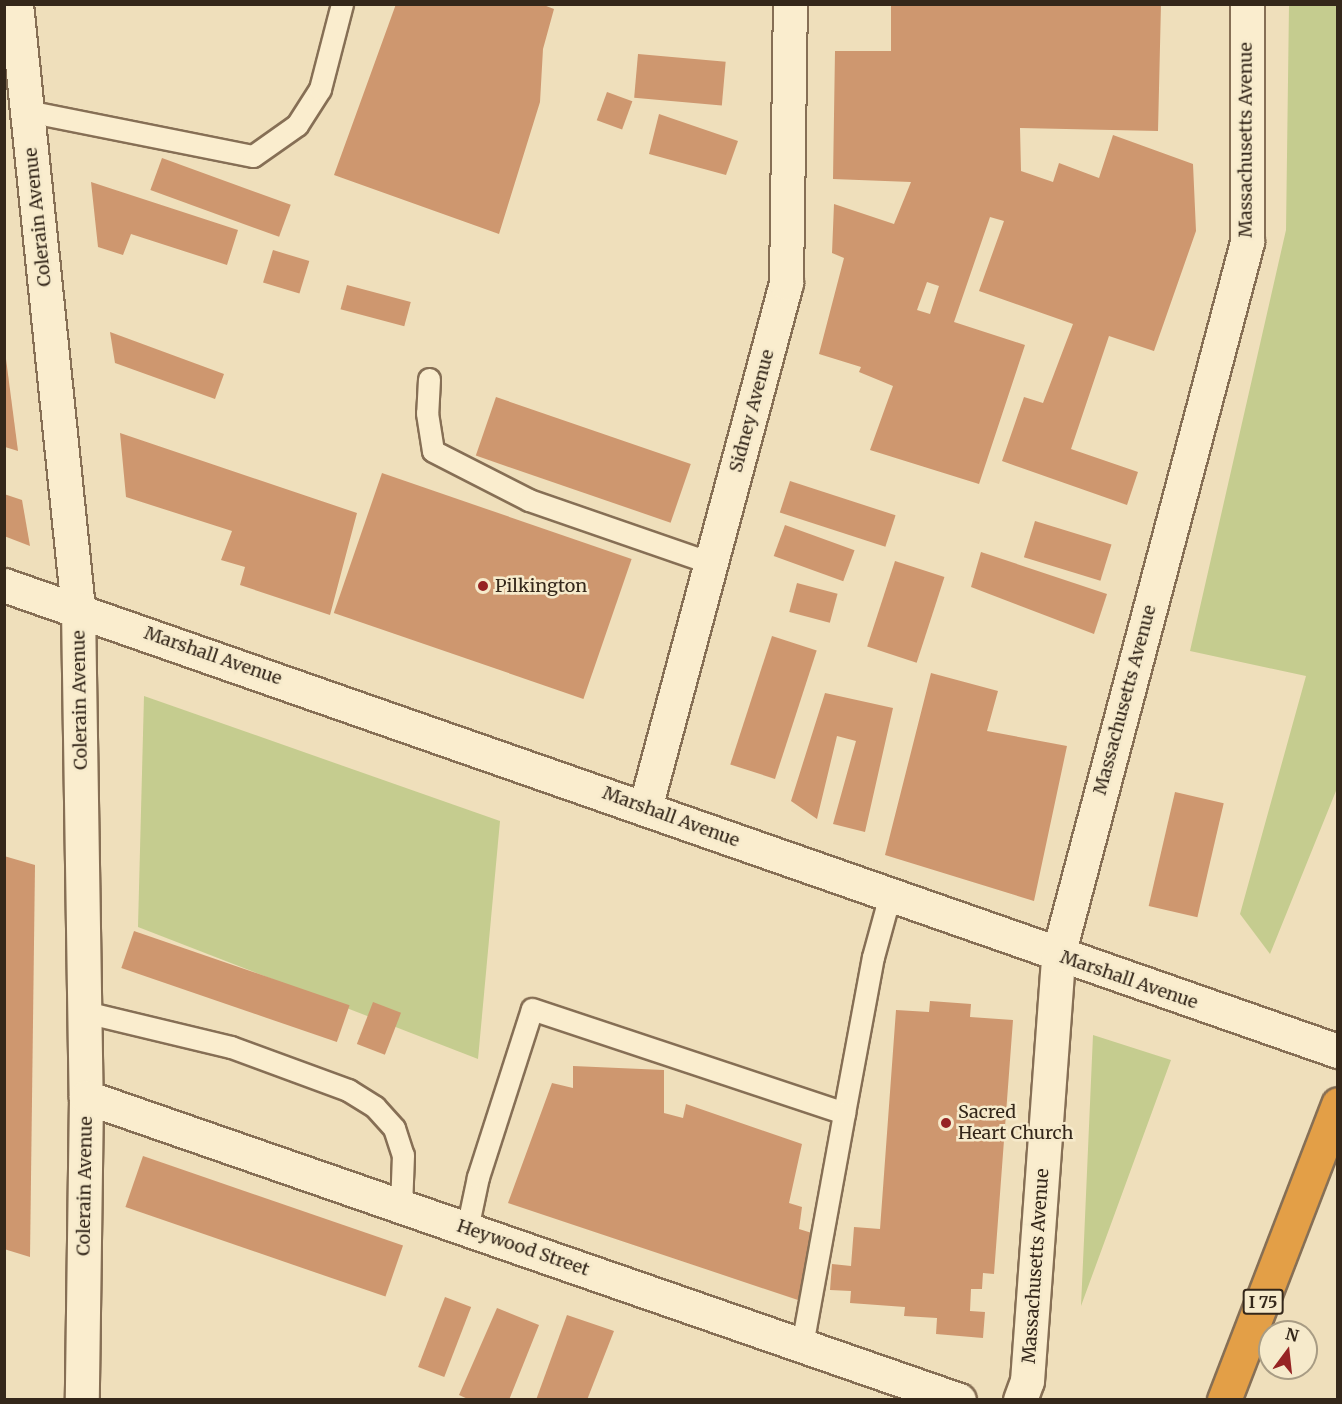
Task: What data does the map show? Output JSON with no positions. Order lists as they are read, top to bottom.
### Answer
{
  "streets": {
    "highway": ["I 75"],
    "street": [
      "Massachusetts Avenue",
      "Colerain Avenue",
      "Sidney Avenue",
      "Marshall Avenue",
      "Heywood Street"
    ]
  },
  "crossings": [
    ["Massachusetts Avenue", "Marshall Avenue"],
    ["Colerain Avenue", "Marshall Avenue"],
    ["Colerain Avenue", "Heywood Street"],
    ["Sidney Avenue", "Marshall Avenue"]
  ],
  "places": ["Pilkington", "Sacred Heart Church"],
  "north": "top"
}
